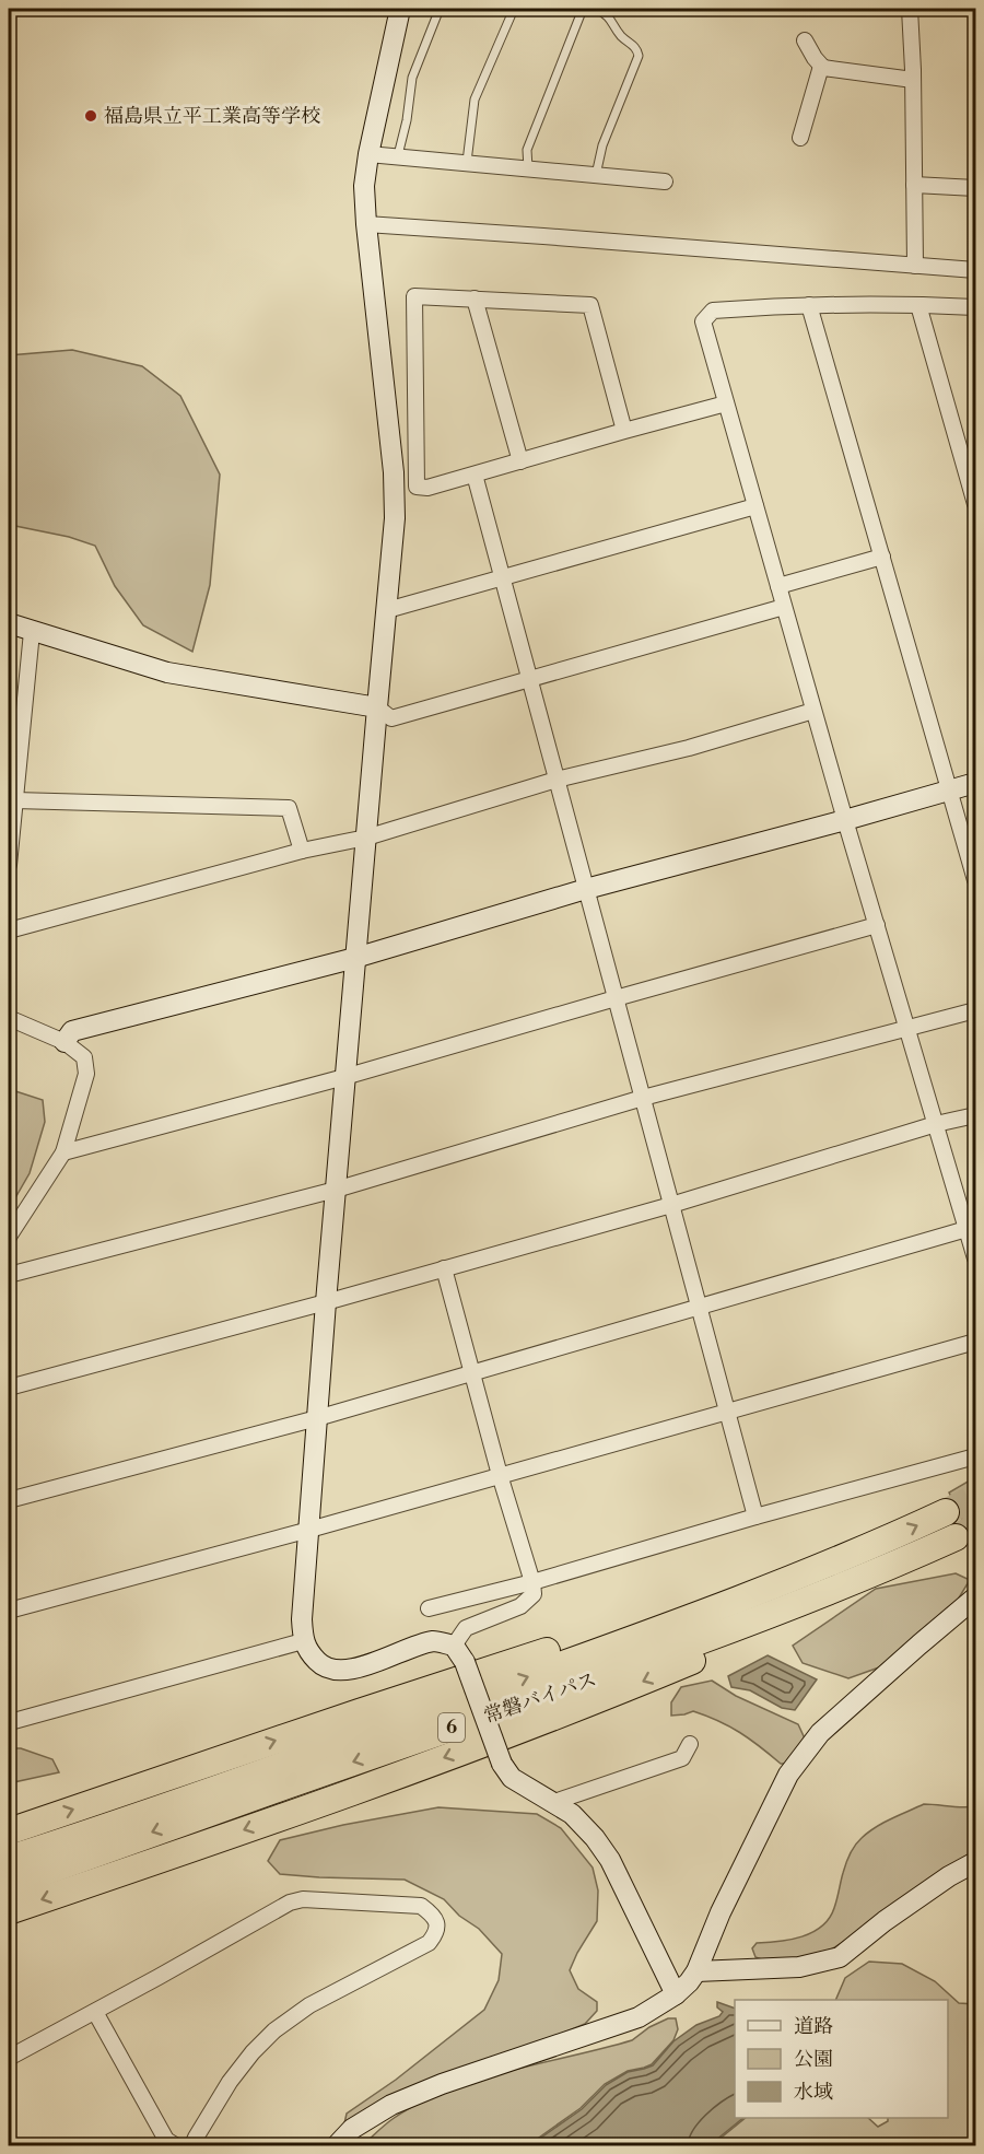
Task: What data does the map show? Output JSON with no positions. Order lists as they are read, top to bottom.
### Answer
{
  "streets": {
    "highway": ["常磐バイパス", "6"]
  },
  "places": ["福島県立平工業高等学校"],
  "legend": ["道路", "公園", "水域"]
}
